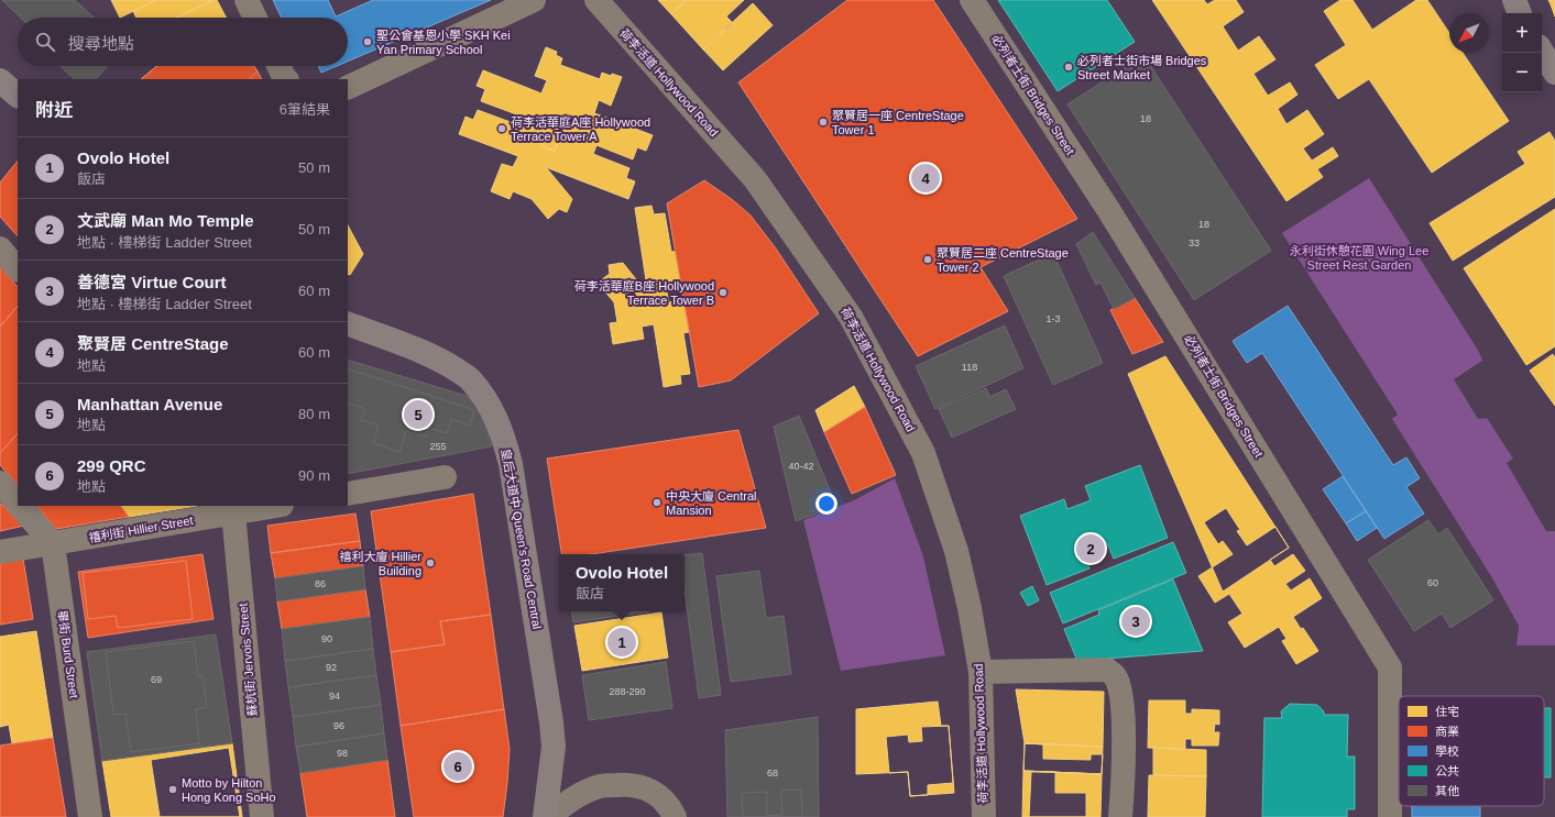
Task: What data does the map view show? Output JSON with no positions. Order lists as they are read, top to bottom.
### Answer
{
  "streets": {
    "main road": ["皇后大道中 Queen's Road Central"],
    "street": [
      "荷李活道 Hollywood Road",
      "必列者士街 Bridges Street",
      "禧利街 Hillier Street",
      "畢街 Burd Street",
      "蘇杭街 Jervois Street"
    ]
  },
  "crossings": [
    ["禧利街 Hillier Street", "畢街 Burd Street"],
    ["禧利街 Hillier Street", "蘇杭街 Jervois Street"]
  ],
  "parks": ["永利街休憩花園 Wing Lee Street Rest Garden"],
  "places": [
    "聖公會基恩小學 SKH Kei Yan Primary School",
    "必列者士街市場 Bridges Street Market",
    "聚賢居一座 CentreStage Tower 1",
    "荷李活華庭A座 Hollywood Terrace Tower A",
    "聚賢居二座 CentreStage Tower 2",
    "荷李活華庭B座 Hollywood Terrace Tower B",
    "中央大廈 Central Mansion",
    "禧利大廈 Hillier Building",
    "Motto by Hilton Hong Kong SoHo"
  ],
  "house_numbers": [
    "18",
    "18",
    "33",
    "1-3",
    "118",
    "255",
    "40-42",
    "60",
    "86",
    "90",
    "92",
    "69",
    "288-290",
    "94",
    "96",
    "98",
    "68"
  ],
  "legend": [
    "住宅",
    "商業",
    "學校",
    "公共",
    "其他"
  ],
  "north": "bottom left",
  "page": {
    "map_buttons": ["+", "−"],
    "search": "搜尋地點",
    "heading": ["附近", "6筆結果"],
    "list": [
      {
        "mark": "1",
        "name": "Ovolo Hotel",
        "note": "飯店",
        "value": "50 m"
      },
      {
        "mark": "2",
        "name": "文武廟 Man Mo Temple",
        "note": "地點 · 樓梯街 Ladder Street",
        "value": "50 m"
      },
      {
        "mark": "3",
        "name": "善德宮 Virtue Court",
        "note": "地點 · 樓梯街 Ladder Street",
        "value": "60 m"
      },
      {
        "mark": "4",
        "name": "聚賢居 CentreStage",
        "note": "地點",
        "value": "60 m"
      },
      {
        "mark": "5",
        "name": "Manhattan Avenue",
        "note": "地點",
        "value": "80 m"
      },
      {
        "mark": "6",
        "name": "299 QRC",
        "note": "地點",
        "value": "90 m"
      }
    ],
    "pins": [
      "4",
      "5",
      "2",
      "3",
      "1",
      "6"
    ],
    "popup": ["Ovolo Hotel", "飯店"]
  }
}
